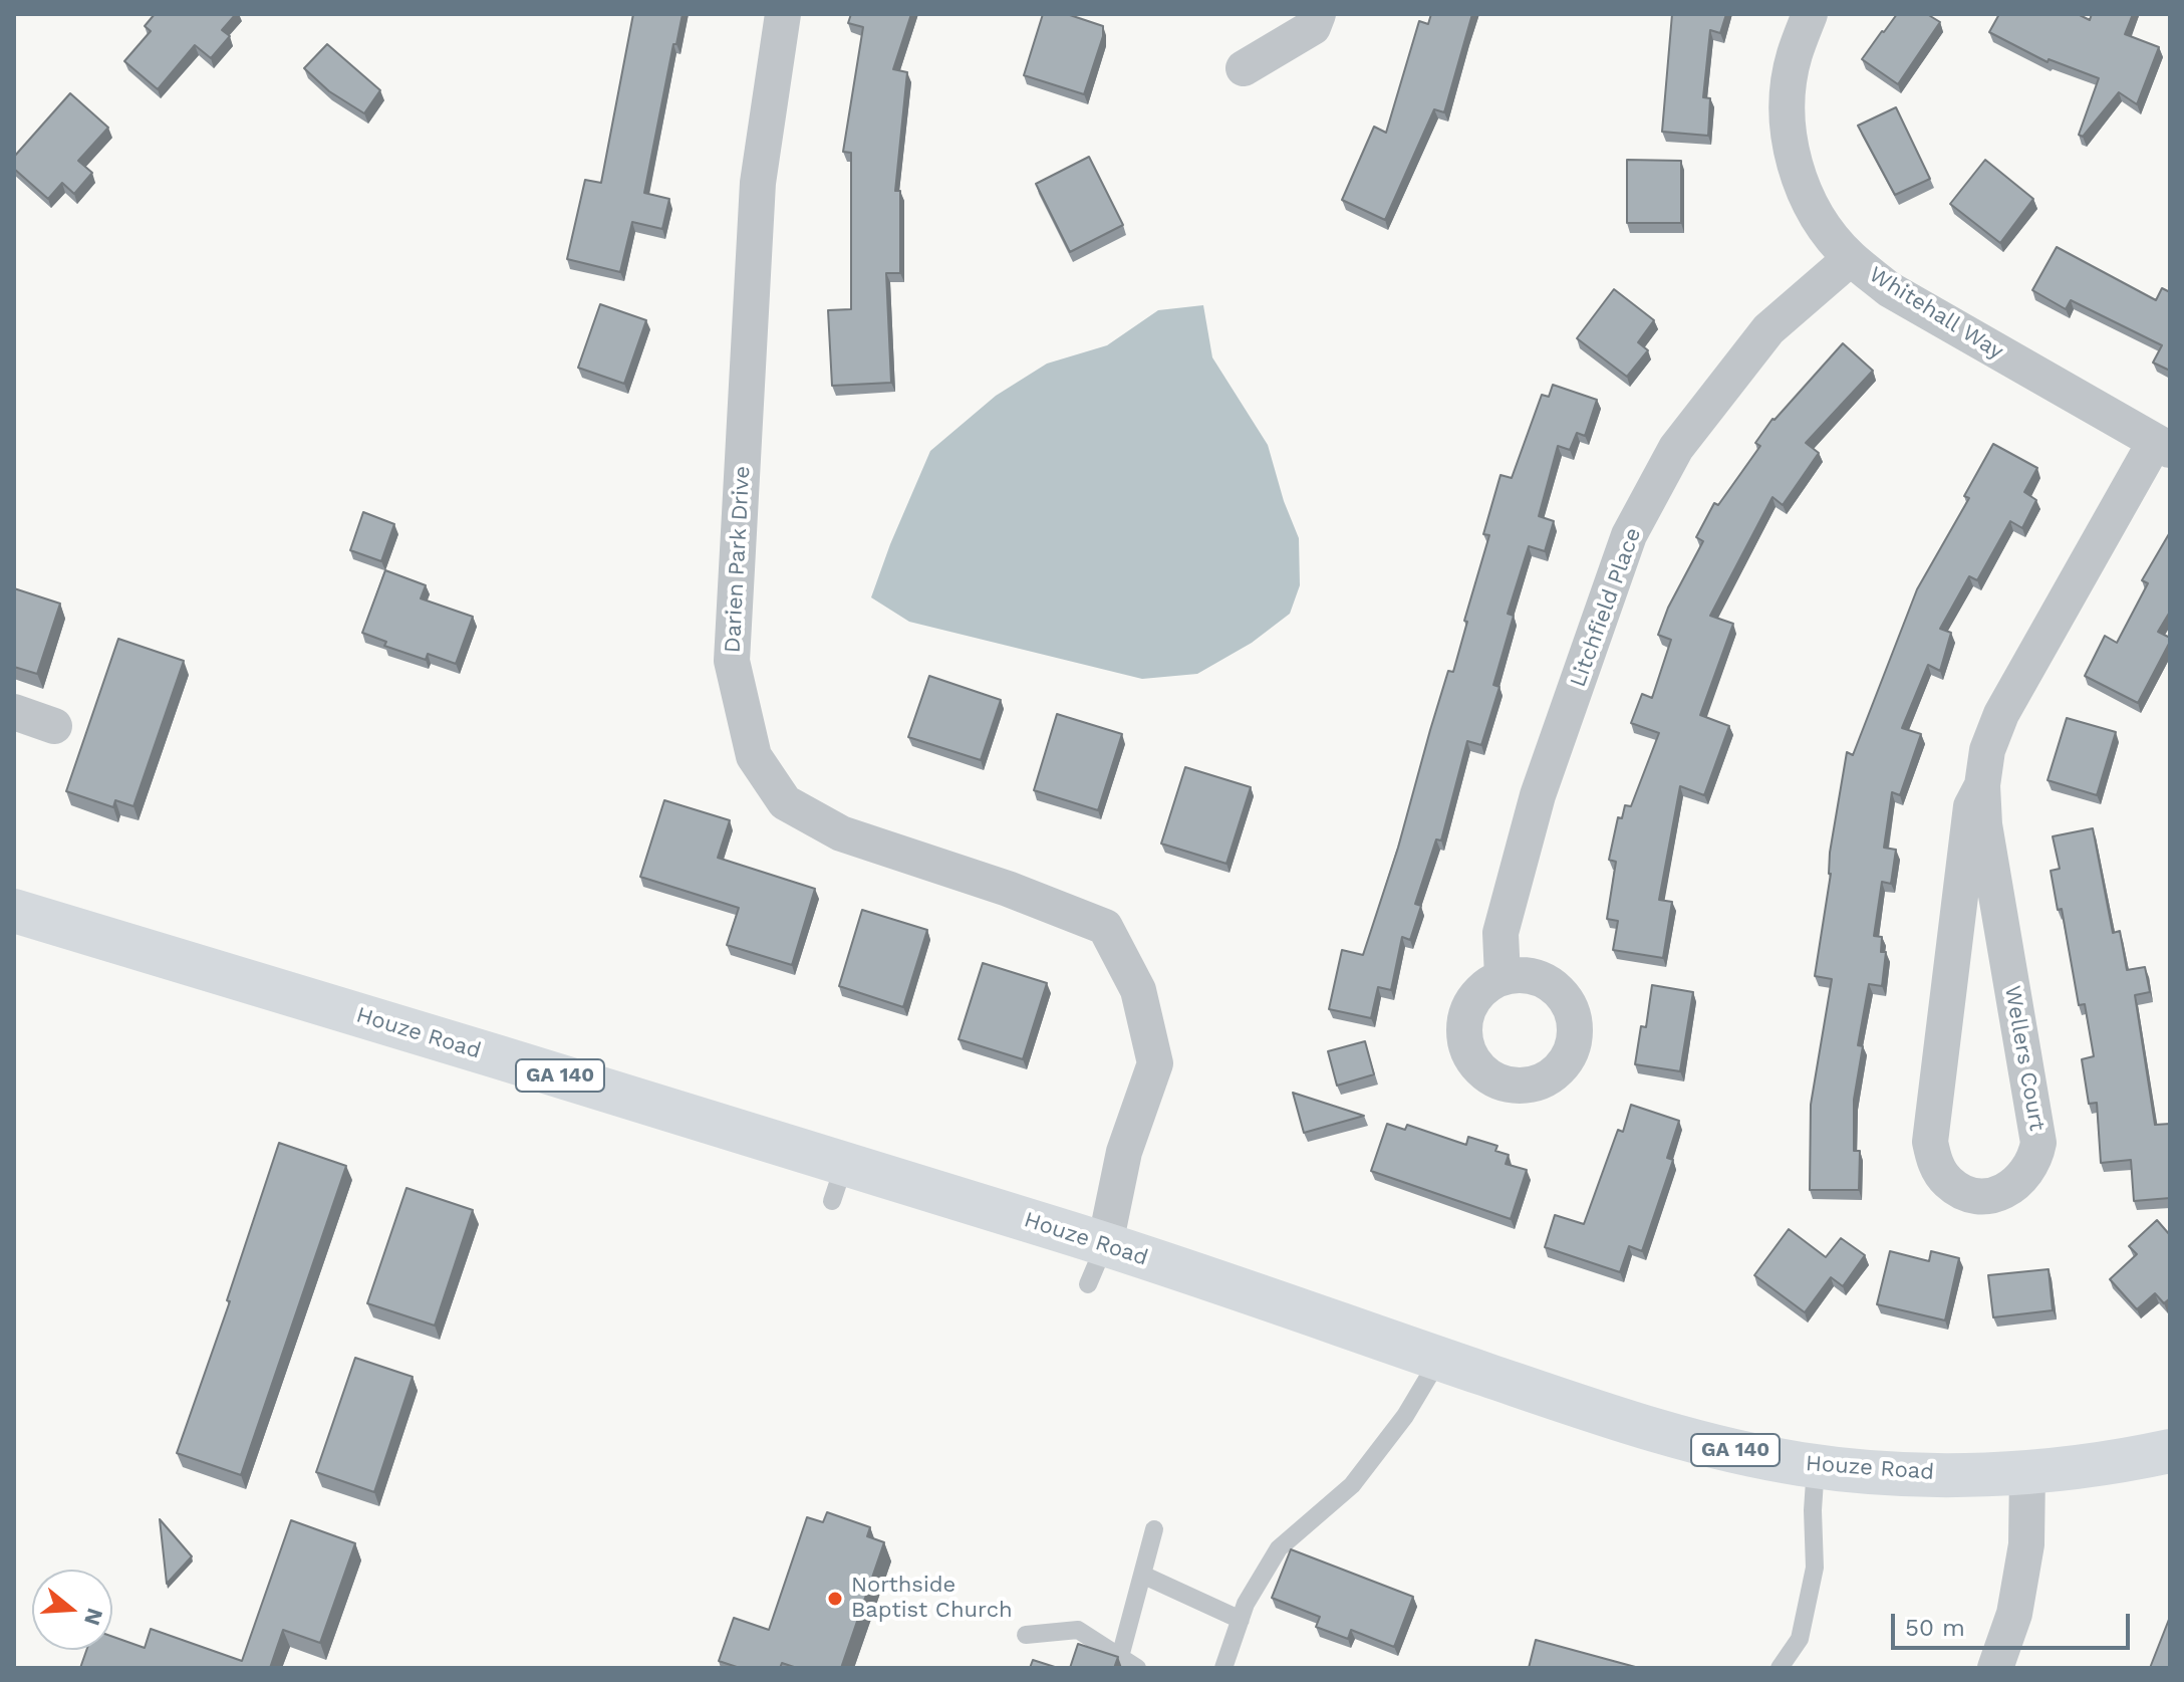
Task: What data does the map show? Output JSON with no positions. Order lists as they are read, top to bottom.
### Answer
{
  "streets": {
    "main road": ["Houze Road", "GA 140"],
    "street": [
      "Whitehall Way",
      "Darien Park Drive",
      "Litchfield Place",
      "Wellers Court"
    ]
  },
  "crossings": [
    ["Whitehall Way", "Litchfield Place"],
    ["Whitehall Way", "Wellers Court"],
    ["Darien Park Drive", "Houze Road"]
  ],
  "places": ["Northside Baptist Church"],
  "scale_bar": "50 m",
  "north": "right"
}
